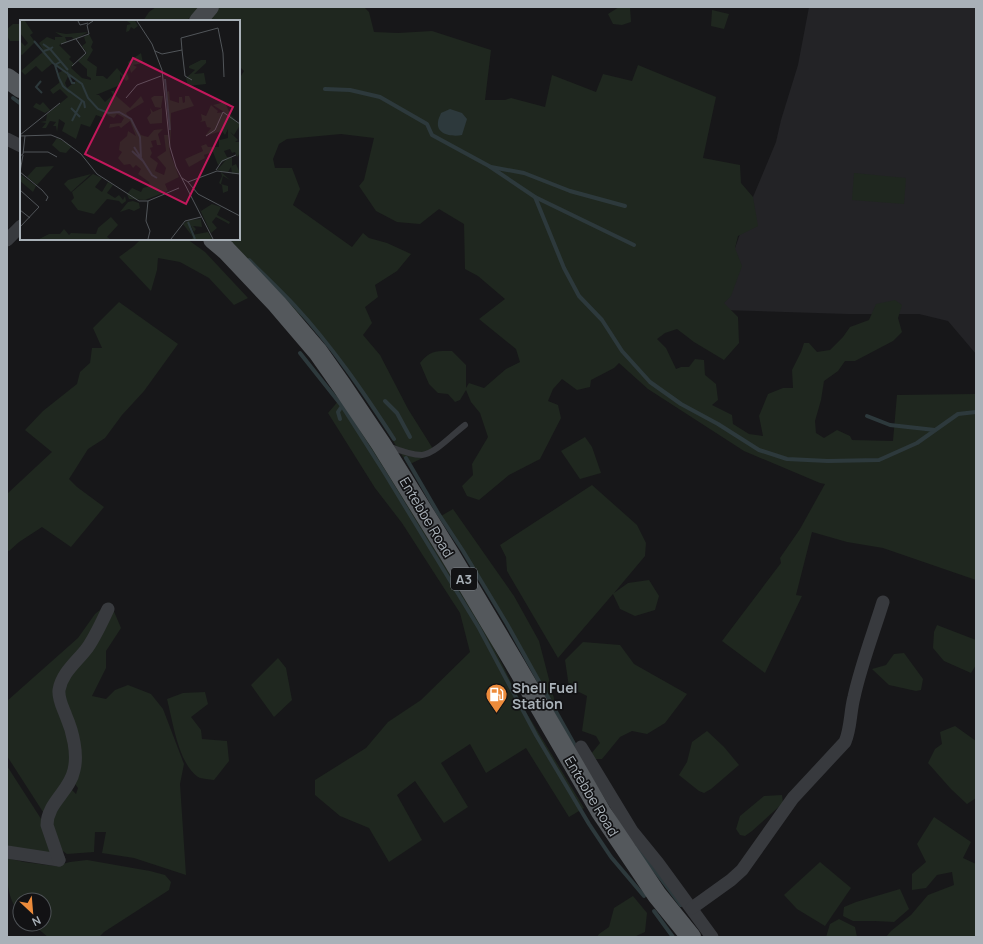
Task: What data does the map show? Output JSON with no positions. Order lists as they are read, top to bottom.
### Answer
{
  "streets": {
    "main road": ["Entebbe Road", "A3"]
  },
  "places": {
    "fuel station": ["Shell Fuel Station"]
  },
  "north": "bottom right"
}
